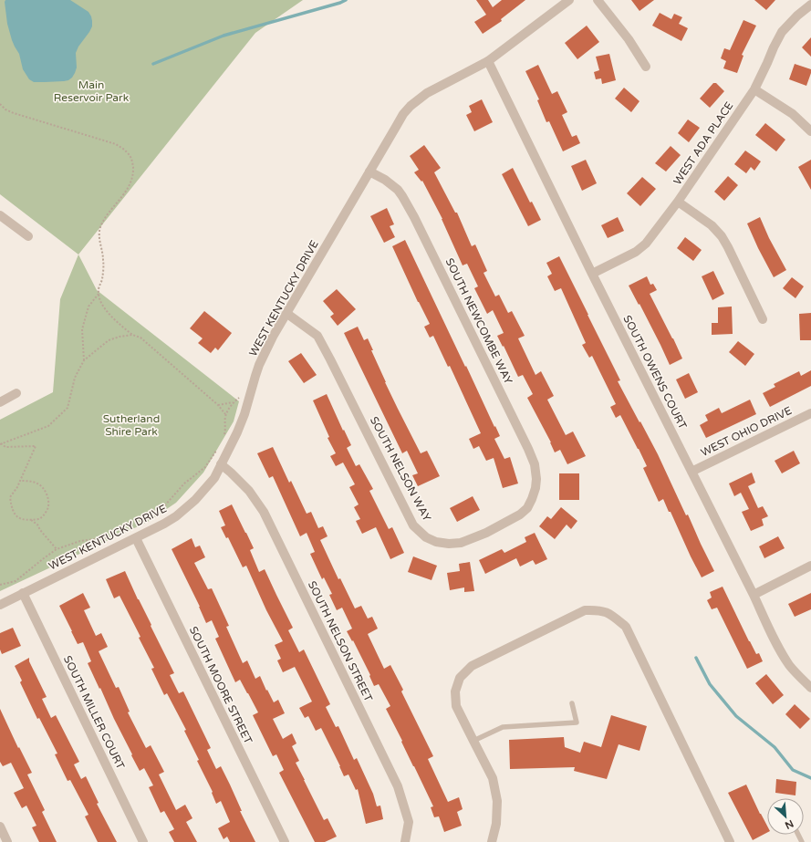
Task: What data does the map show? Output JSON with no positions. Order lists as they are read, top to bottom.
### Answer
{
  "streets": {
    "street": [
      "WEST ADA PLACE",
      "WEST KENTUCKY DRIVE",
      "SOUTH NEWCOMBE WAY",
      "SOUTH OWENS COURT",
      "WEST OHIO DRIVE",
      "SOUTH NELSON WAY",
      "SOUTH NELSON STREET",
      "SOUTH MOORE STREET",
      "SOUTH MILLER COURT"
    ]
  },
  "crossings": [
    ["WEST ADA PLACE", "SOUTH OWENS COURT"],
    ["WEST KENTUCKY DRIVE", "SOUTH NEWCOMBE WAY"],
    ["WEST KENTUCKY DRIVE", "SOUTH OWENS COURT"],
    ["WEST KENTUCKY DRIVE", "SOUTH NELSON WAY"],
    ["WEST KENTUCKY DRIVE", "SOUTH NELSON STREET"],
    ["WEST KENTUCKY DRIVE", "SOUTH MOORE STREET"],
    ["WEST KENTUCKY DRIVE", "SOUTH MILLER COURT"],
    ["SOUTH NEWCOMBE WAY", "SOUTH NELSON WAY"],
    ["SOUTH OWENS COURT", "WEST OHIO DRIVE"]
  ],
  "parks": ["Main Reservoir Park", "Sutherland Shire Park"],
  "north": "bottom right"
}
